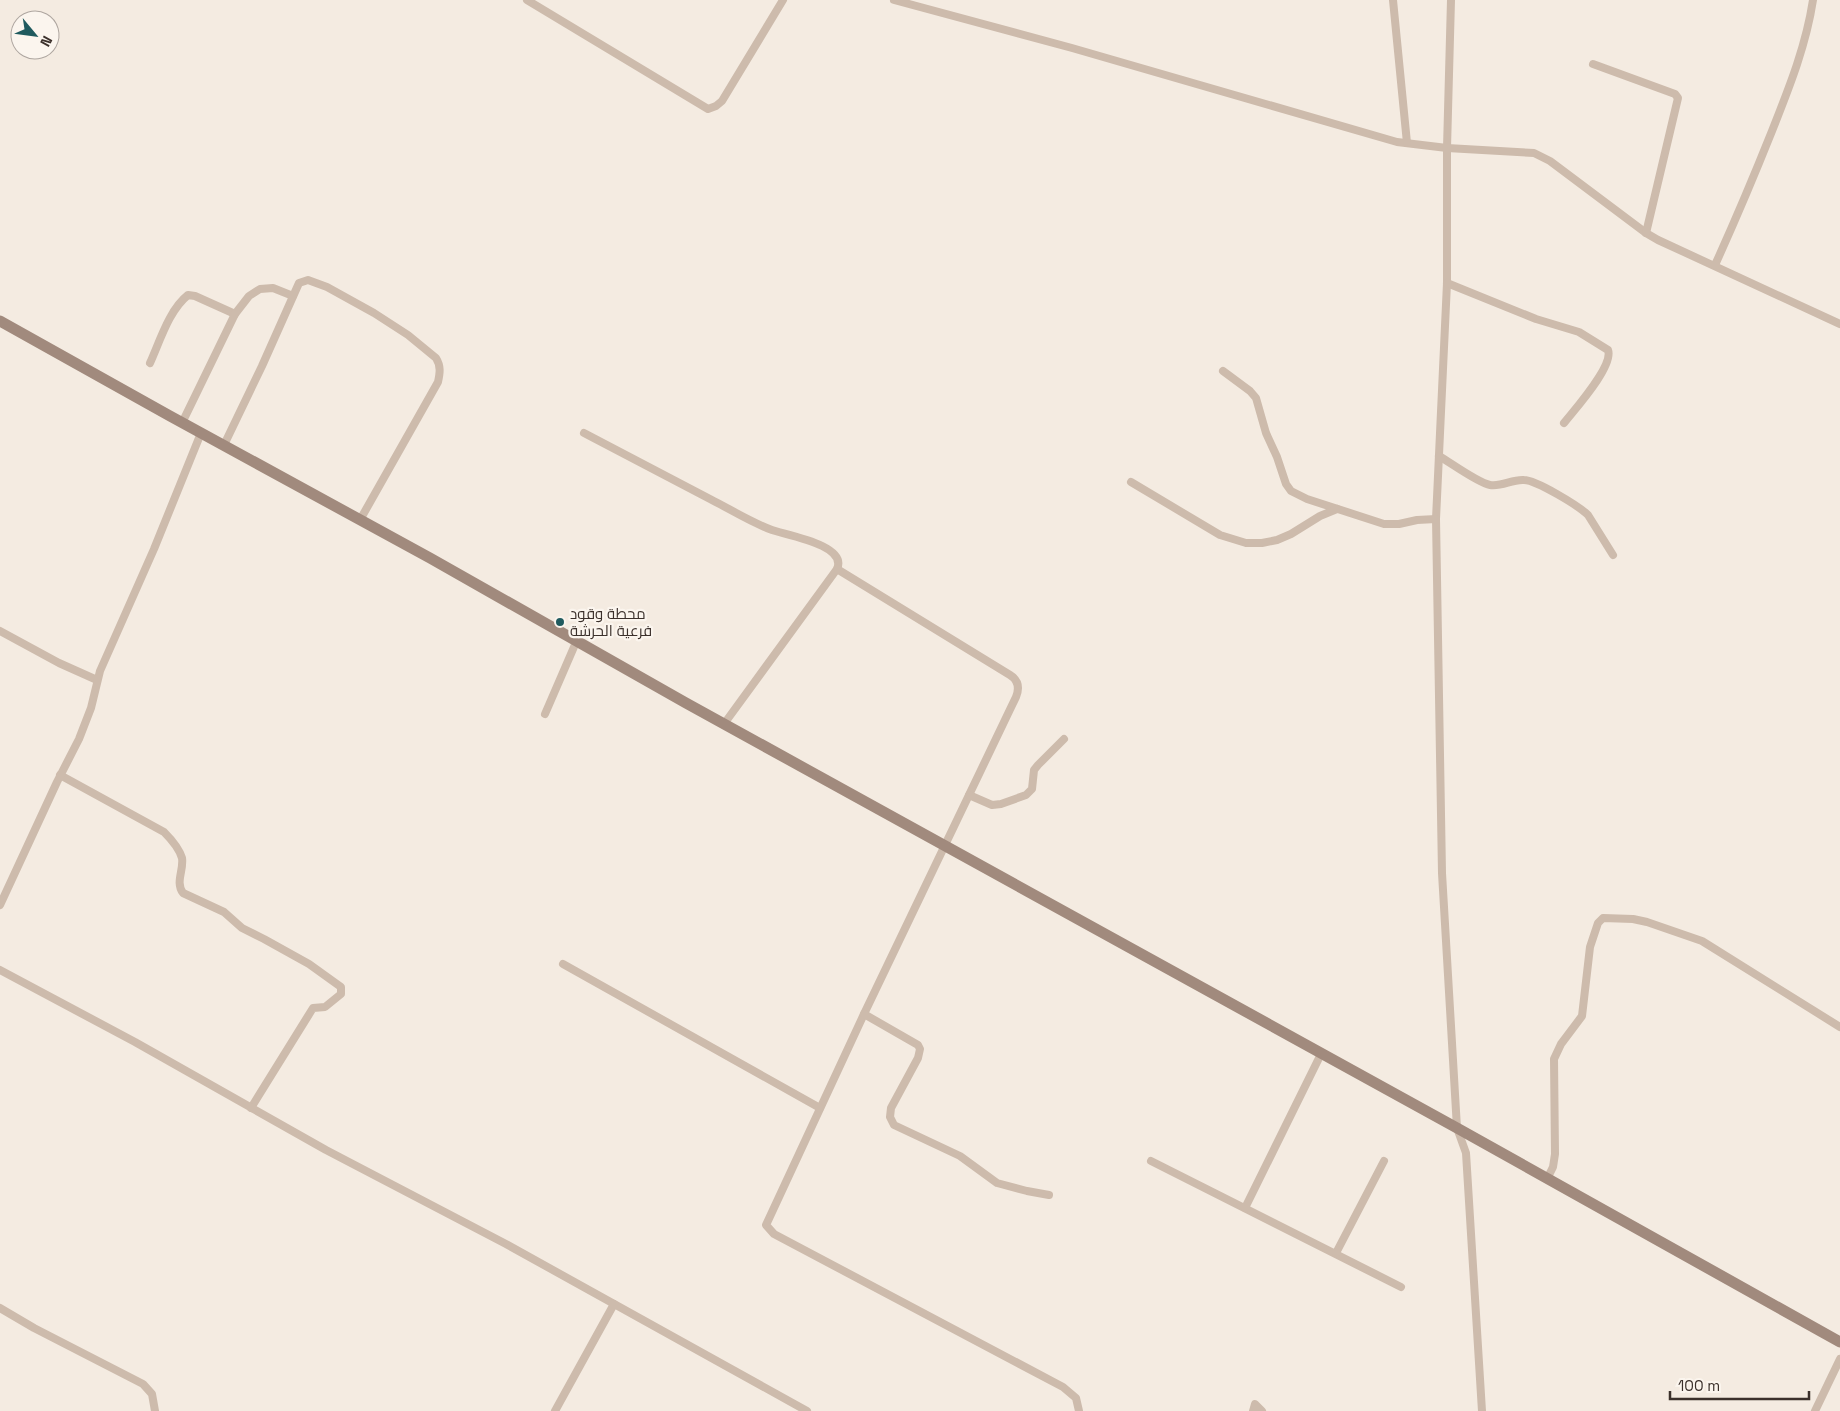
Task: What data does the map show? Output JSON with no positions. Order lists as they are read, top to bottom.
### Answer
{
  "places": ["محطة وقود فرعية الحرشة"],
  "scale_bar": "100 m",
  "north": "bottom right"
}
